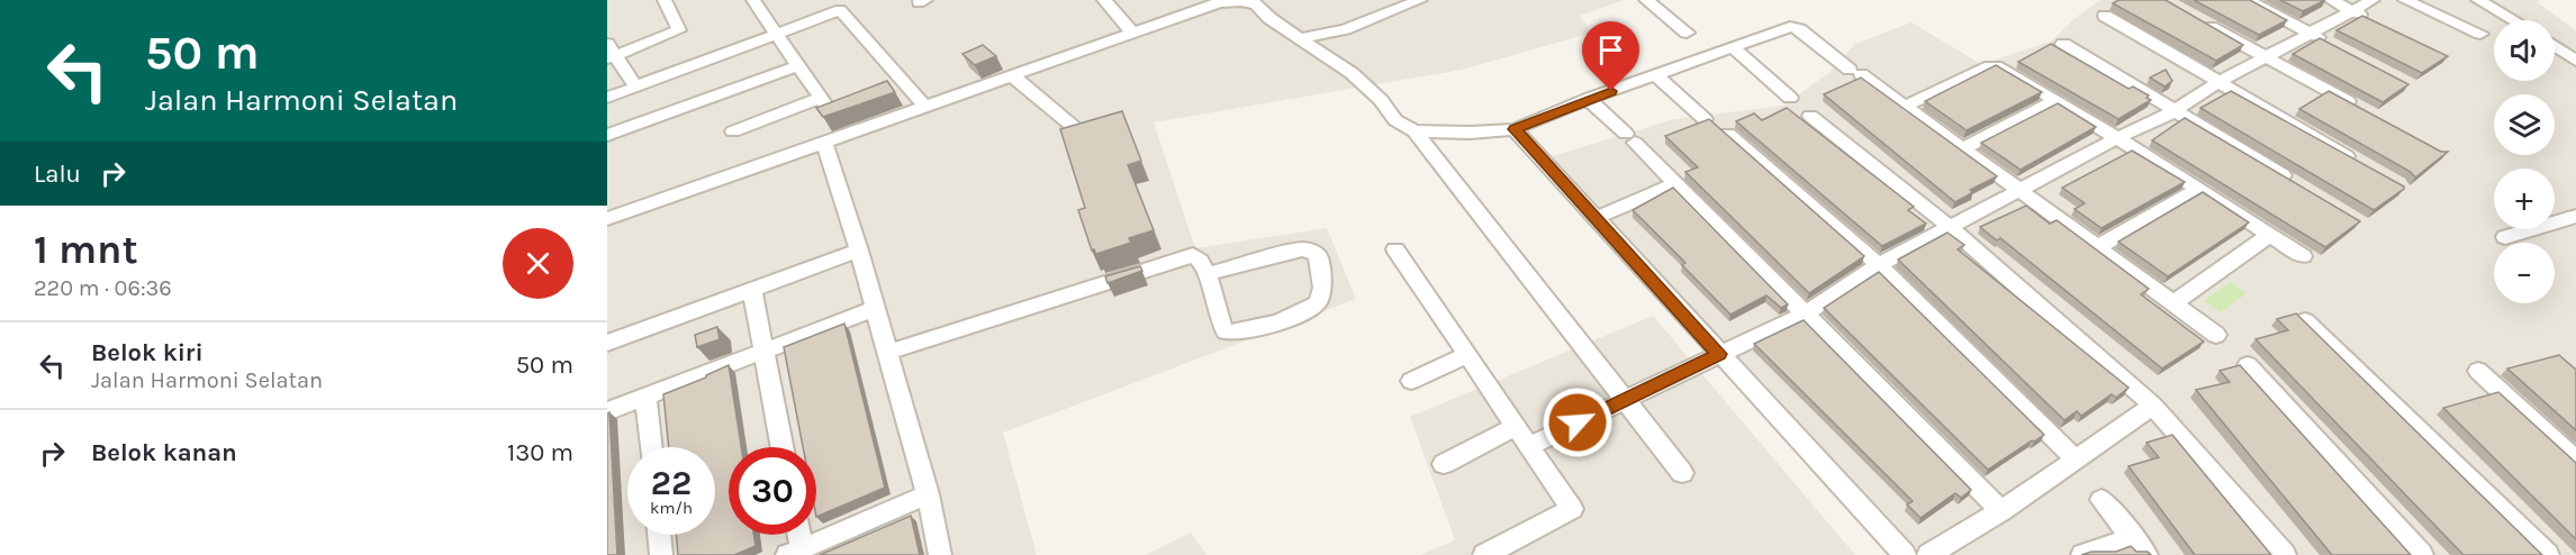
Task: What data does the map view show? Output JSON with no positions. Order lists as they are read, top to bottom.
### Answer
{
  "page": {
    "turn": ["50 m", "Jalan Harmoni Selatan"],
    "map_buttons": ["+", "−"],
    "then": "Lalu",
    "heading": ["1 mnt", "220 m · 06:36"],
    "list": [
      {
        "name": "Belok kiri",
        "note": "Jalan Harmoni Selatan",
        "value": "50 m"
      },
      {
        "name": "Belok kanan",
        "value": "130 m"
      }
    ],
    "speed": "22 km/h",
    "limit": "30"
  }
}
